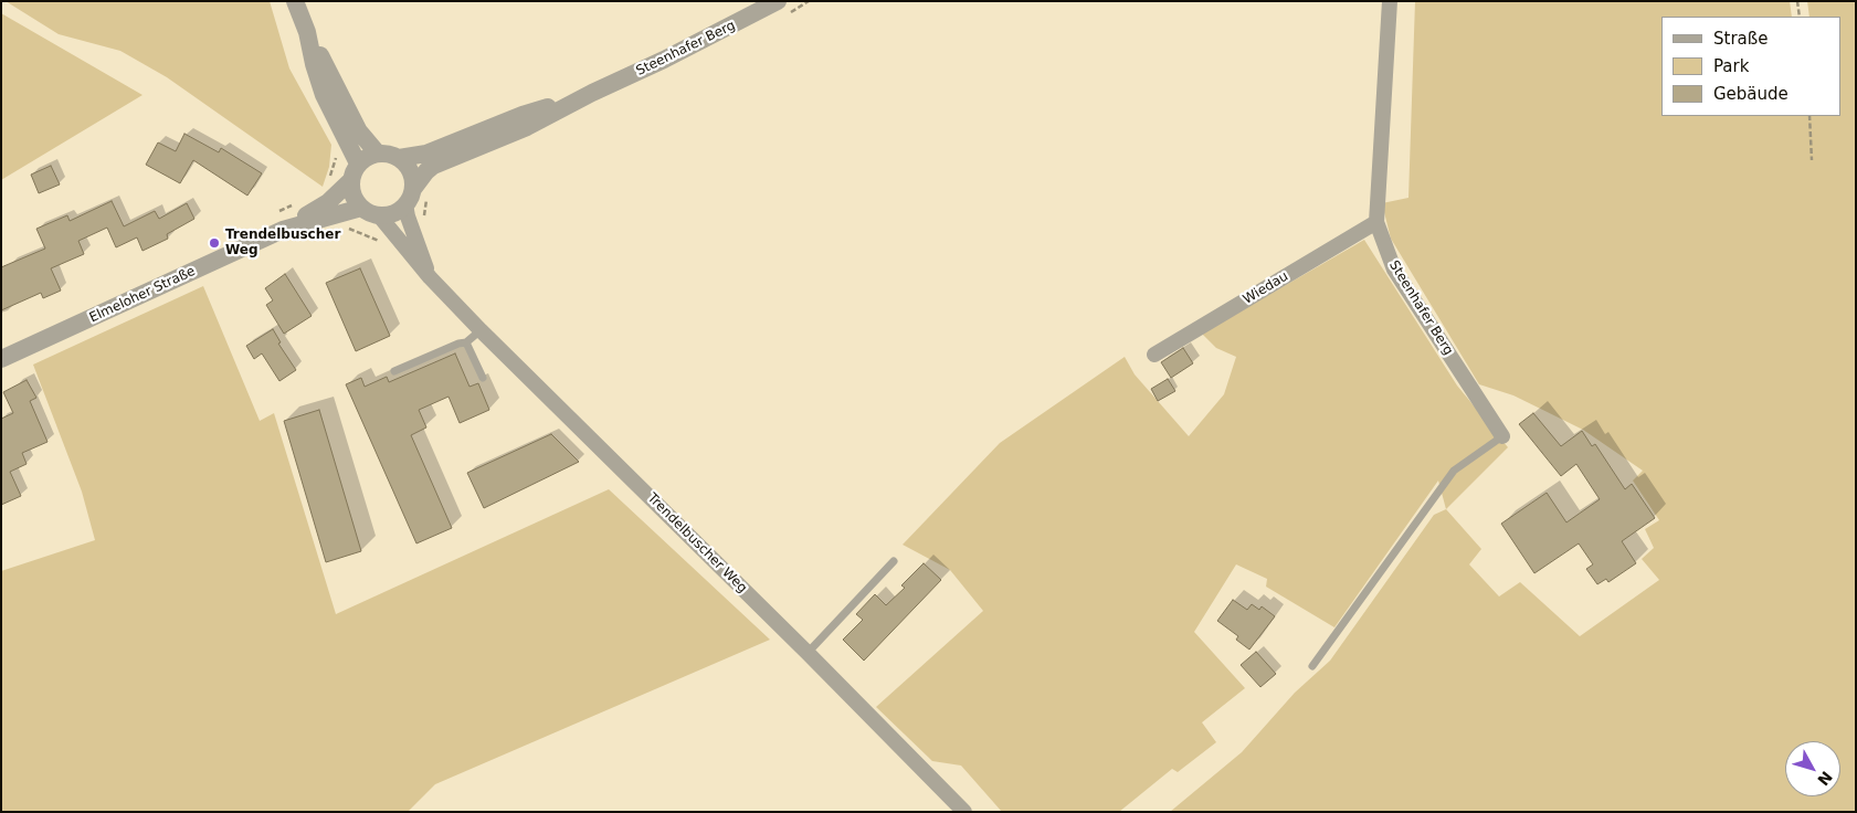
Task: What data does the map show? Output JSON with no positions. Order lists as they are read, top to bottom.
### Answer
{
  "streets": {
    "street": [
      "Steenhafer Berg",
      "Wiedau",
      "Elmeloher Straße",
      "Trendelbuscher Weg"
    ]
  },
  "crossings": [
    ["Steenhafer Berg", "Wiedau"],
    ["Steenhafer Berg", "Elmeloher Straße"],
    ["Steenhafer Berg", "Trendelbuscher Weg"],
    ["Elmeloher Straße", "Trendelbuscher Weg"]
  ],
  "places": ["Trendelbuscher Weg"],
  "legend": ["Straße", "Park", "Gebäude"],
  "north": "bottom right"
}
